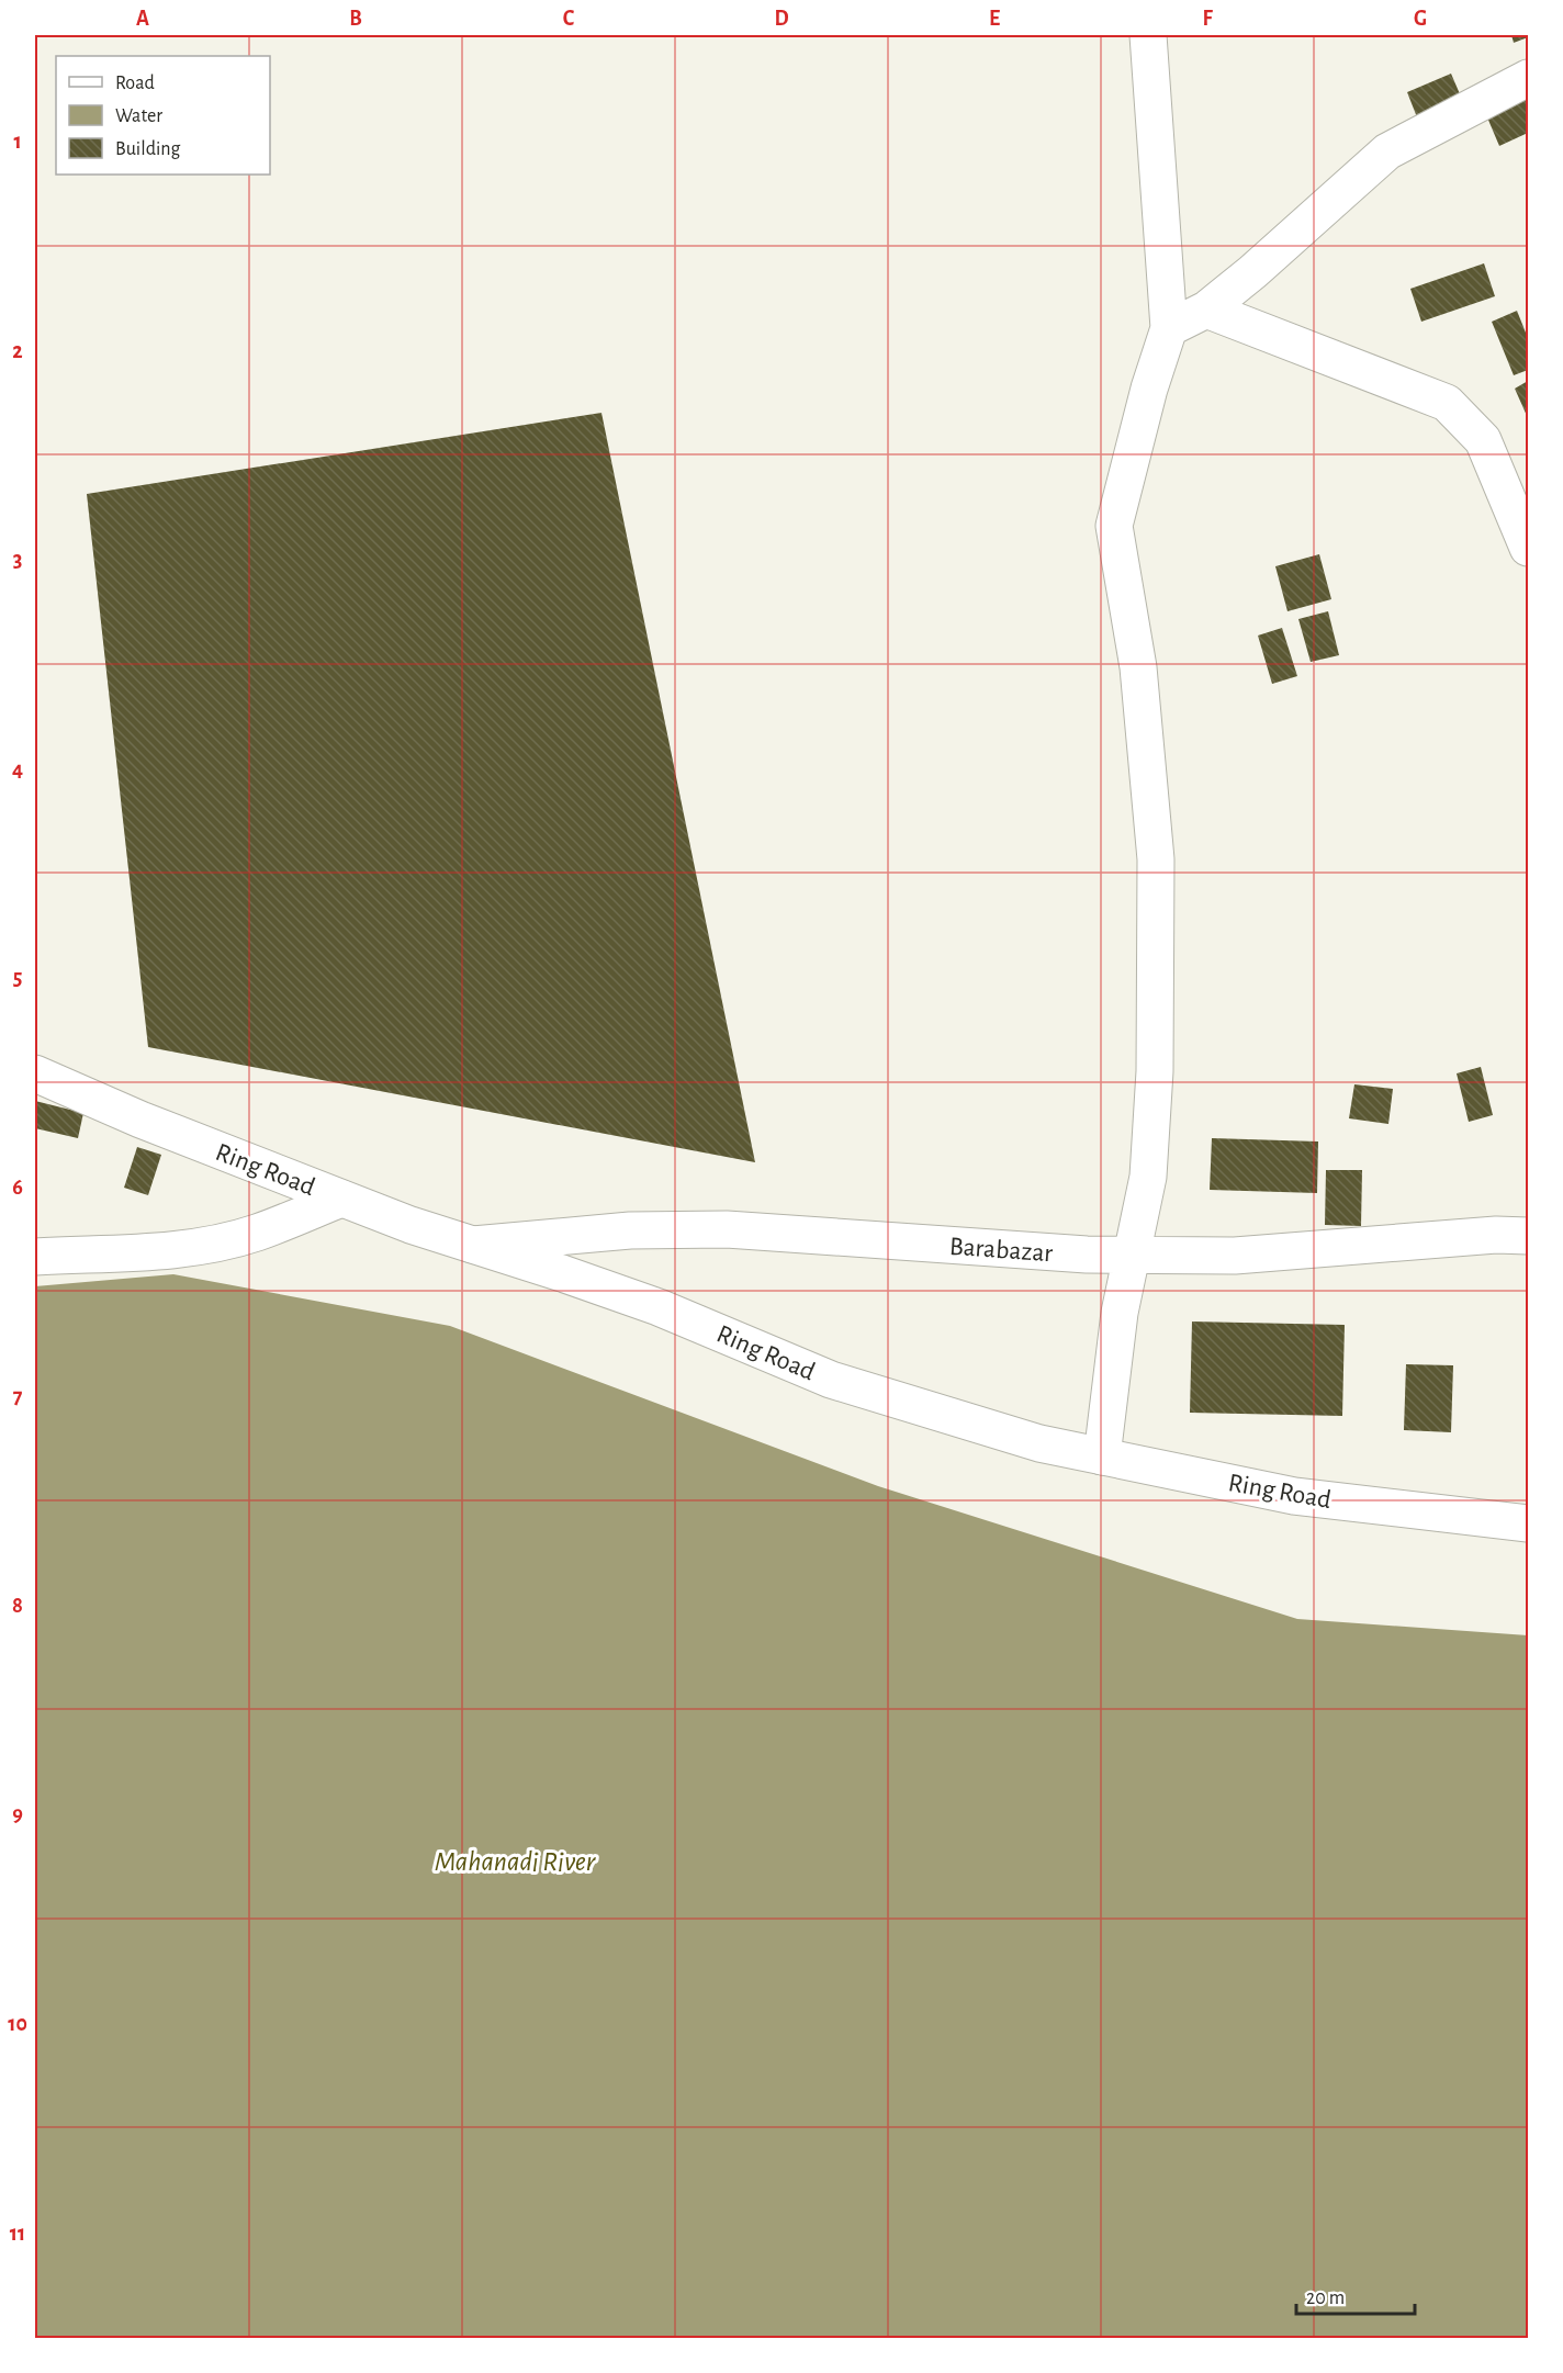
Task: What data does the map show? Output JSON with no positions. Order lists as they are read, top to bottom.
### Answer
{
  "streets": {
    "street": ["Ring Road", "Barabazar"]
  },
  "crossings": [
    ["Ring Road", "Barabazar"]
  ],
  "water": ["Mahanadi River"],
  "legend": ["Road", "Water", "Building"],
  "scale_bar": "20 m",
  "grid": {
    "columns": [
      "A",
      "B",
      "C",
      "D",
      "E",
      "F",
      "G"
    ],
    "rows": [
      "1",
      "2",
      "3",
      "4",
      "5",
      "6",
      "7",
      "8",
      "9",
      "10",
      "11"
    ]
  }
}
